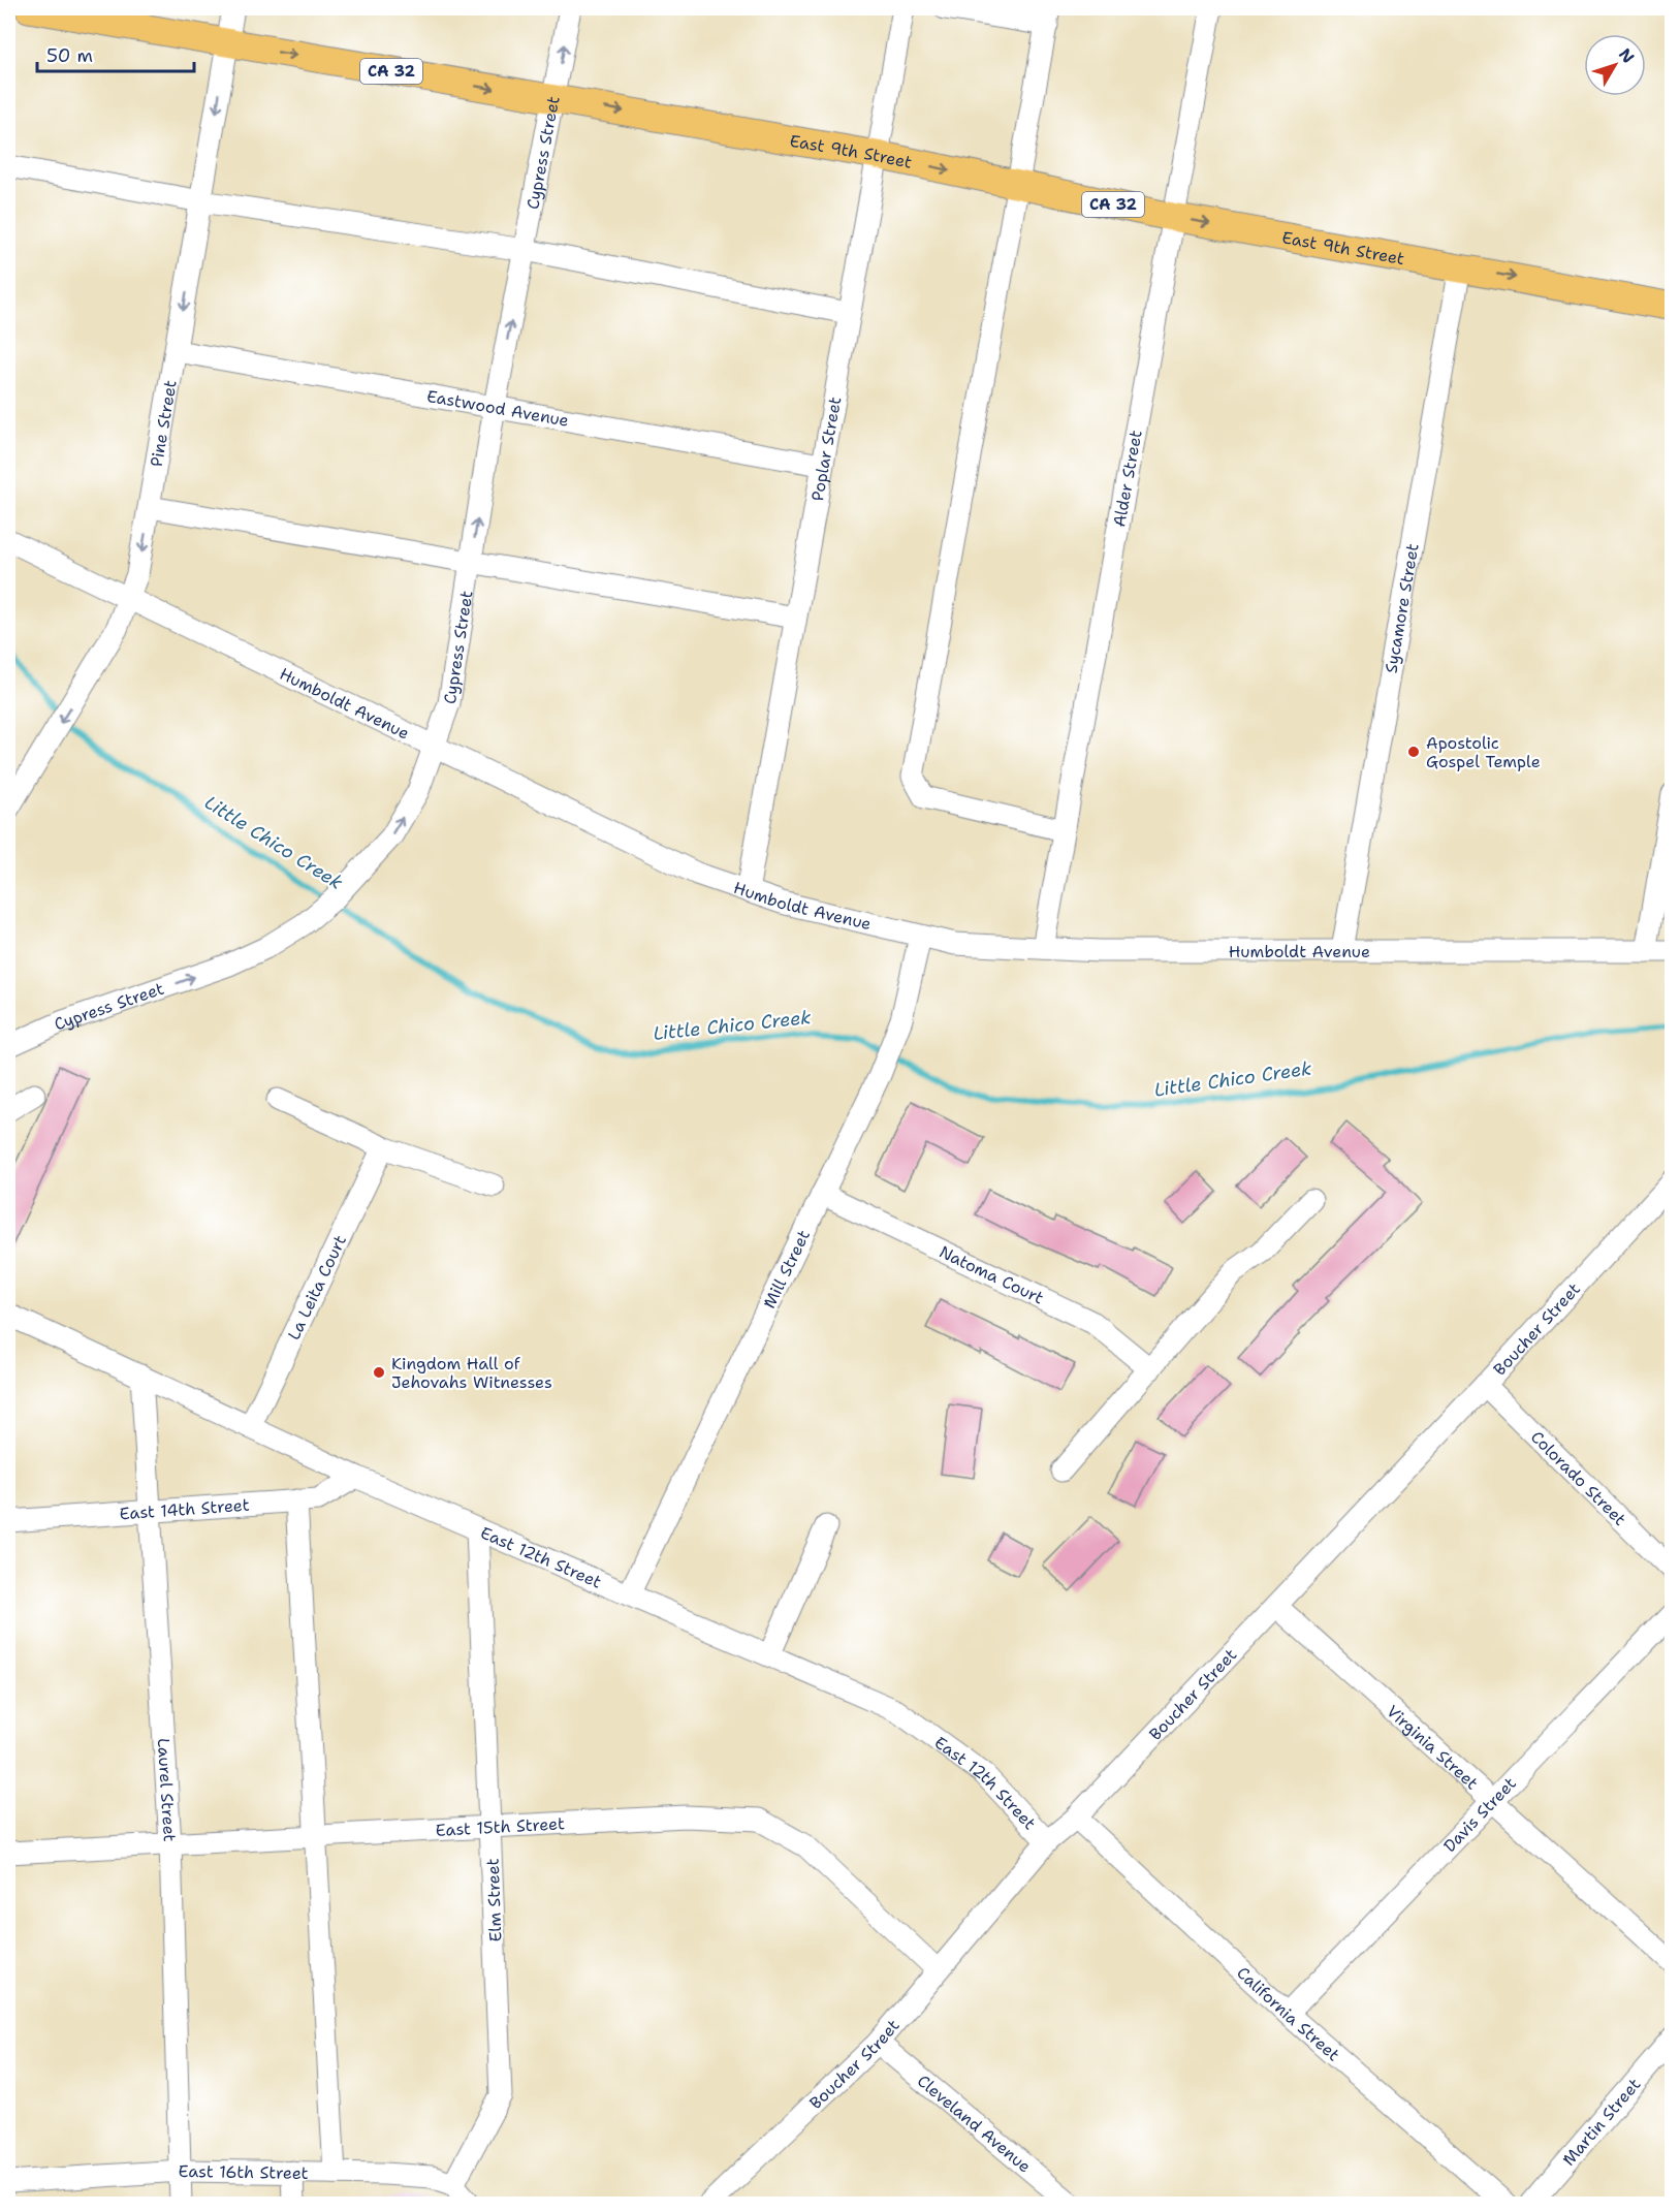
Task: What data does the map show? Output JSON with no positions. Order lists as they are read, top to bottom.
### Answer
{
  "streets": {
    "main road": ["CA 32", "East 9th Street"],
    "street": [
      "Cypress Street",
      "Eastwood Avenue",
      "Pine Street",
      "Poplar Street",
      "Alder Street",
      "Sycamore Street",
      "Humboldt Avenue",
      "Mill Street",
      "Natoma Court",
      "La Leita Court",
      "Boucher Street",
      "Colorado Street",
      "East 14th Street",
      "East 12th Street",
      "Virginia Street",
      "Laurel Street",
      "Davis Street",
      "East 15th Street",
      "Elm Street",
      "California Street",
      "Martin Street",
      "Cleveland Avenue",
      "East 16th Street"
    ]
  },
  "crossings": [
    ["East 9th Street", "Cypress Street"],
    ["East 9th Street", "Pine Street"],
    ["East 9th Street", "Poplar Street"],
    ["East 9th Street", "Alder Street"],
    ["East 9th Street", "Sycamore Street"],
    ["Cypress Street", "Eastwood Avenue"],
    ["Cypress Street", "Humboldt Avenue"],
    ["Eastwood Avenue", "Pine Street"],
    ["Eastwood Avenue", "Poplar Street"],
    ["Pine Street", "Humboldt Avenue"],
    ["Poplar Street", "Humboldt Avenue"],
    ["Alder Street", "Humboldt Avenue"],
    ["Sycamore Street", "Humboldt Avenue"],
    ["Humboldt Avenue", "Mill Street"],
    ["Mill Street", "Natoma Court"],
    ["Mill Street", "East 12th Street"],
    ["La Leita Court", "East 12th Street"],
    ["Boucher Street", "Colorado Street"],
    ["Boucher Street", "East 12th Street"],
    ["Boucher Street", "Virginia Street"],
    ["Boucher Street", "East 15th Street"],
    ["Boucher Street", "California Street"],
    ["Boucher Street", "Cleveland Avenue"],
    ["East 14th Street", "East 12th Street"],
    ["East 14th Street", "Laurel Street"],
    ["East 12th Street", "Laurel Street"],
    ["East 12th Street", "Elm Street"],
    ["Virginia Street", "Davis Street"],
    ["Laurel Street", "East 15th Street"],
    ["Laurel Street", "East 16th Street"],
    ["Davis Street", "California Street"],
    ["East 15th Street", "Elm Street"],
    ["Elm Street", "East 16th Street"]
  ],
  "one_way": ["East 9th Street", "Cypress Street", "Pine Street"],
  "water": ["Little Chico Creek"],
  "places": ["Apostolic Gospel Temple", "Kingdom Hall of Jehovahs Witnesses"],
  "scale_bar": "50 m",
  "north": "top right"
}
